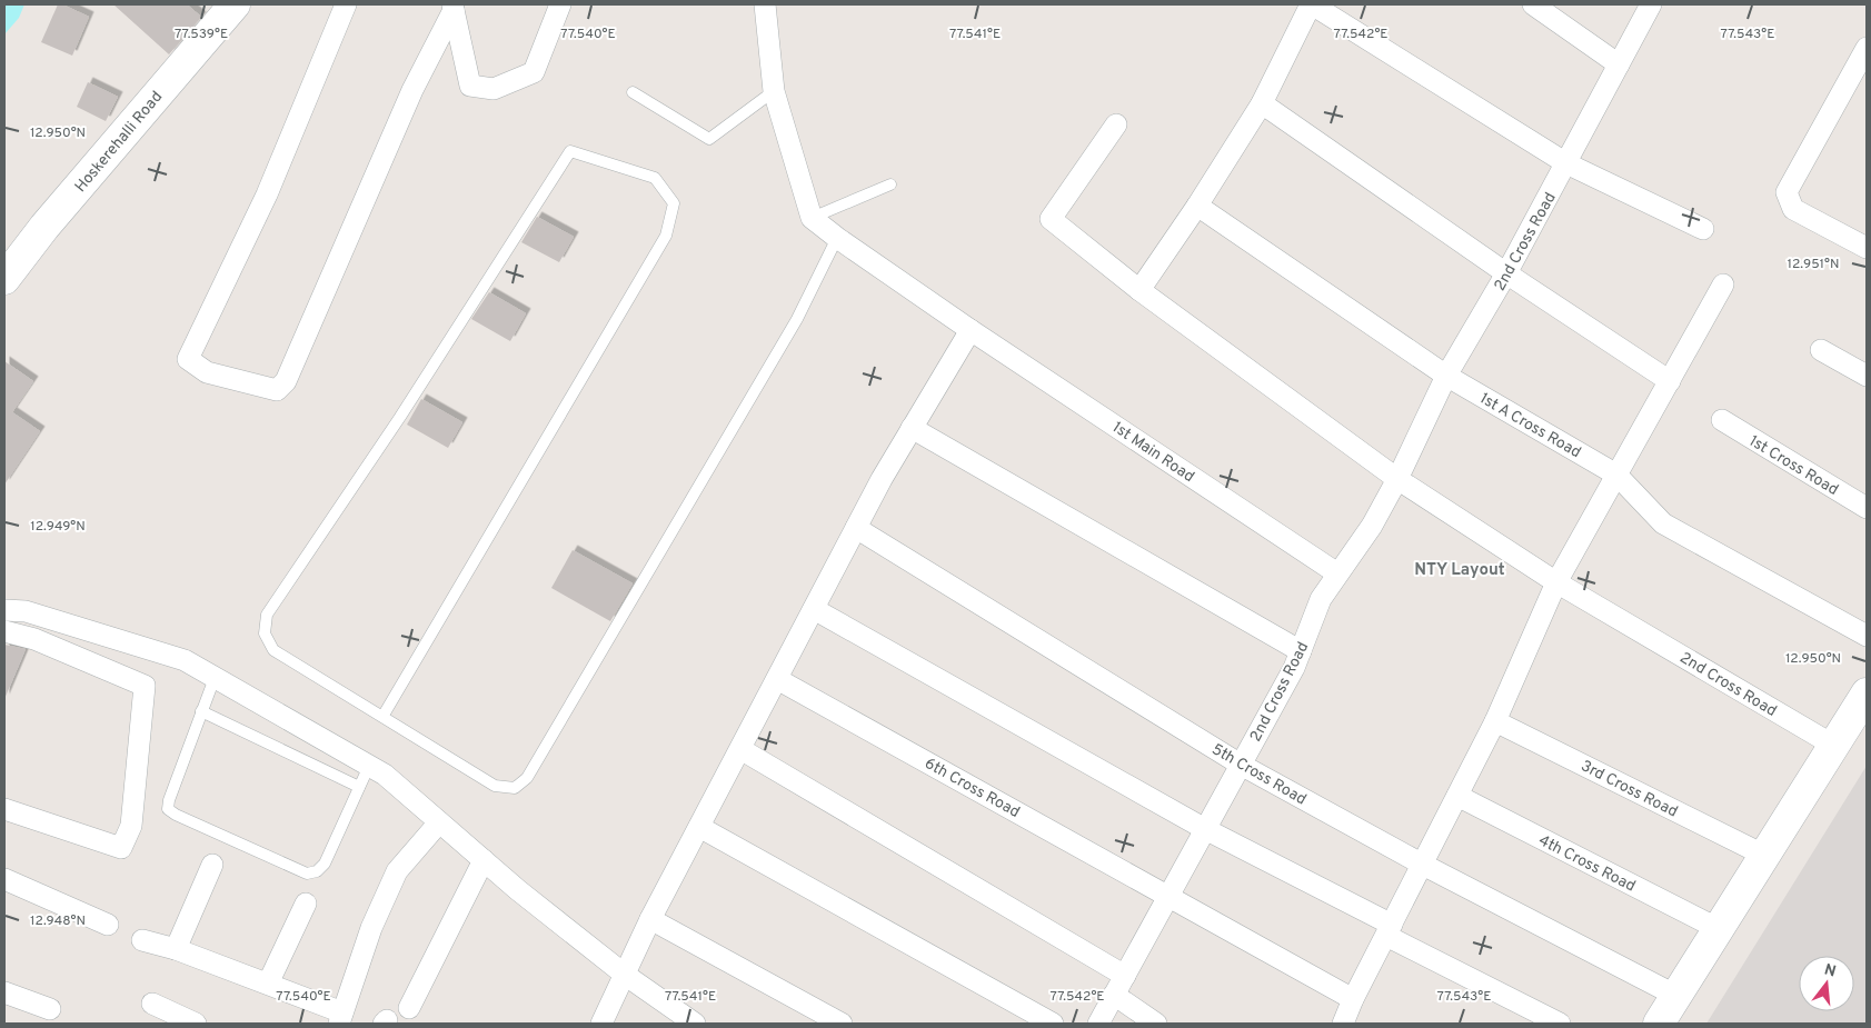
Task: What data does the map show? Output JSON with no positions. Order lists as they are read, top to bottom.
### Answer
{
  "streets": {
    "street": [
      "Hoskerehalli Road",
      "2nd Cross Road",
      "1st A Cross Road",
      "1st Main Road",
      "1st Cross Road",
      "5th Cross Road",
      "6th Cross Road",
      "3rd Cross Road",
      "4th Cross Road"
    ]
  },
  "crossings": [
    ["2nd Cross Road", "1st A Cross Road"],
    ["2nd Cross Road", "1st Main Road"],
    ["2nd Cross Road", "5th Cross Road"],
    ["2nd Cross Road", "6th Cross Road"]
  ],
  "districts": ["NTY Layout"],
  "north": "top",
  "coordinates": [
    "77.539°E",
    "77.540°E",
    "77.541°E",
    "77.542°E",
    "77.543°E",
    "12.950°N",
    "12.951°N",
    "12.949°N",
    "12.948°N"
  ]
}
